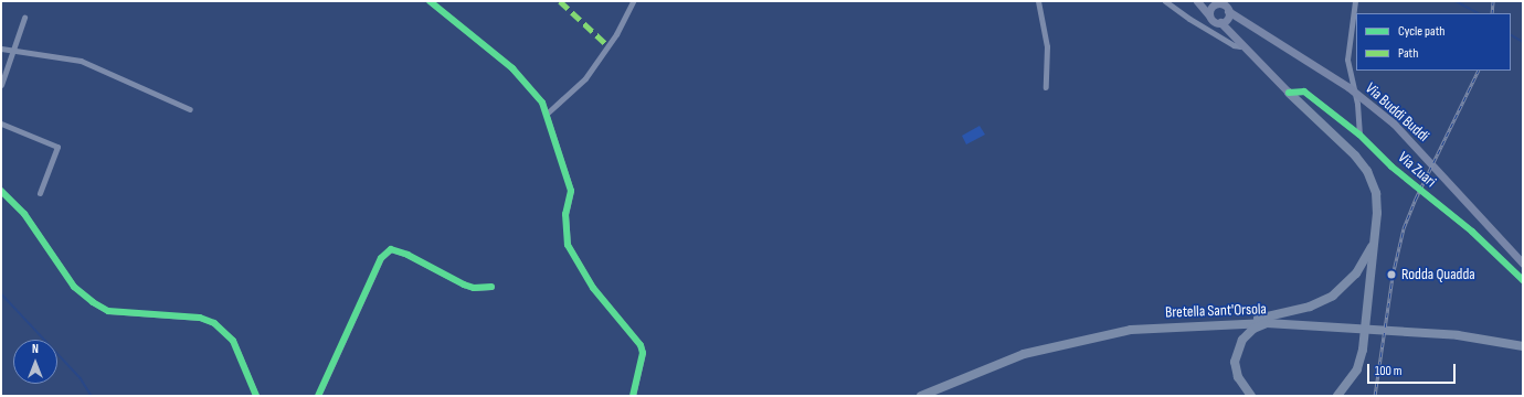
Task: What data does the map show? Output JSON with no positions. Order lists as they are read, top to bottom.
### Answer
{
  "streets": {
    "main road": ["Via Buddi Buddi", "Bretella Sant'Orsola"],
    "street": ["Via Zuari"]
  },
  "places": ["Rodda Quadda"],
  "legend": ["Cycle path", "Path"],
  "scale_bar": "100 m",
  "north": "top"
}
